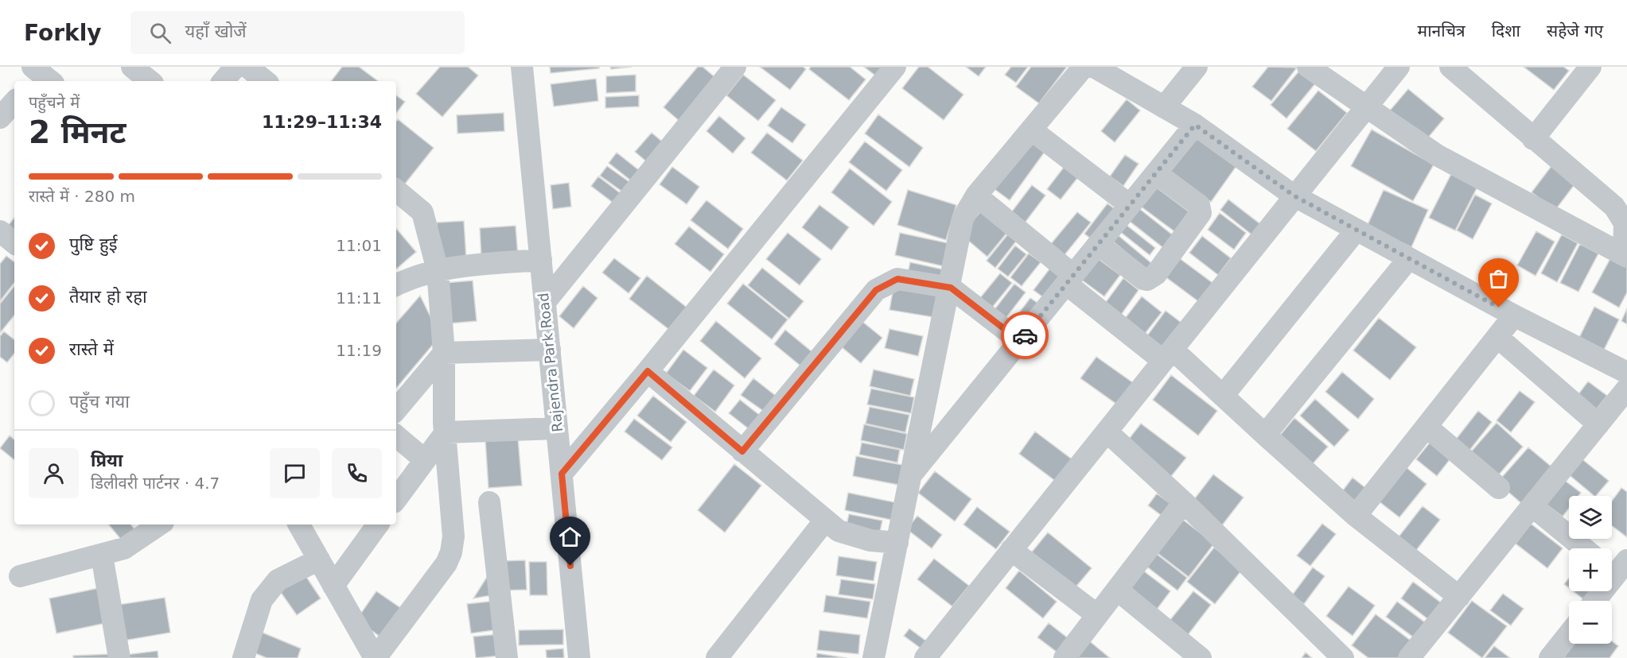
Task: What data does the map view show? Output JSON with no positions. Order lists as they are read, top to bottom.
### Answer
{
  "streets": {
    "street": ["Rajendra Park Road"]
  },
  "page": {
    "header": "Forkly",
    "search": "यहाँ खोजें",
    "nav": ["मानचित्र", "दिशा", "सहेजे गए"],
    "heading": ["2 मिनट", "पहुँचने में", "11:29–11:34"],
    "panel": ["प्रिया", "डिलीवरी पार्टनर · 4.7"],
    "bar": "रास्ते में · 280 m",
    "list": [
      ["पुष्टि हुई", "11:01"],
      ["तैयार हो रहा", "11:11"],
      ["रास्ते में", "11:19"],
      "पहुँच गया"
    ],
    "map_buttons": ["+", "−"]
  }
}
